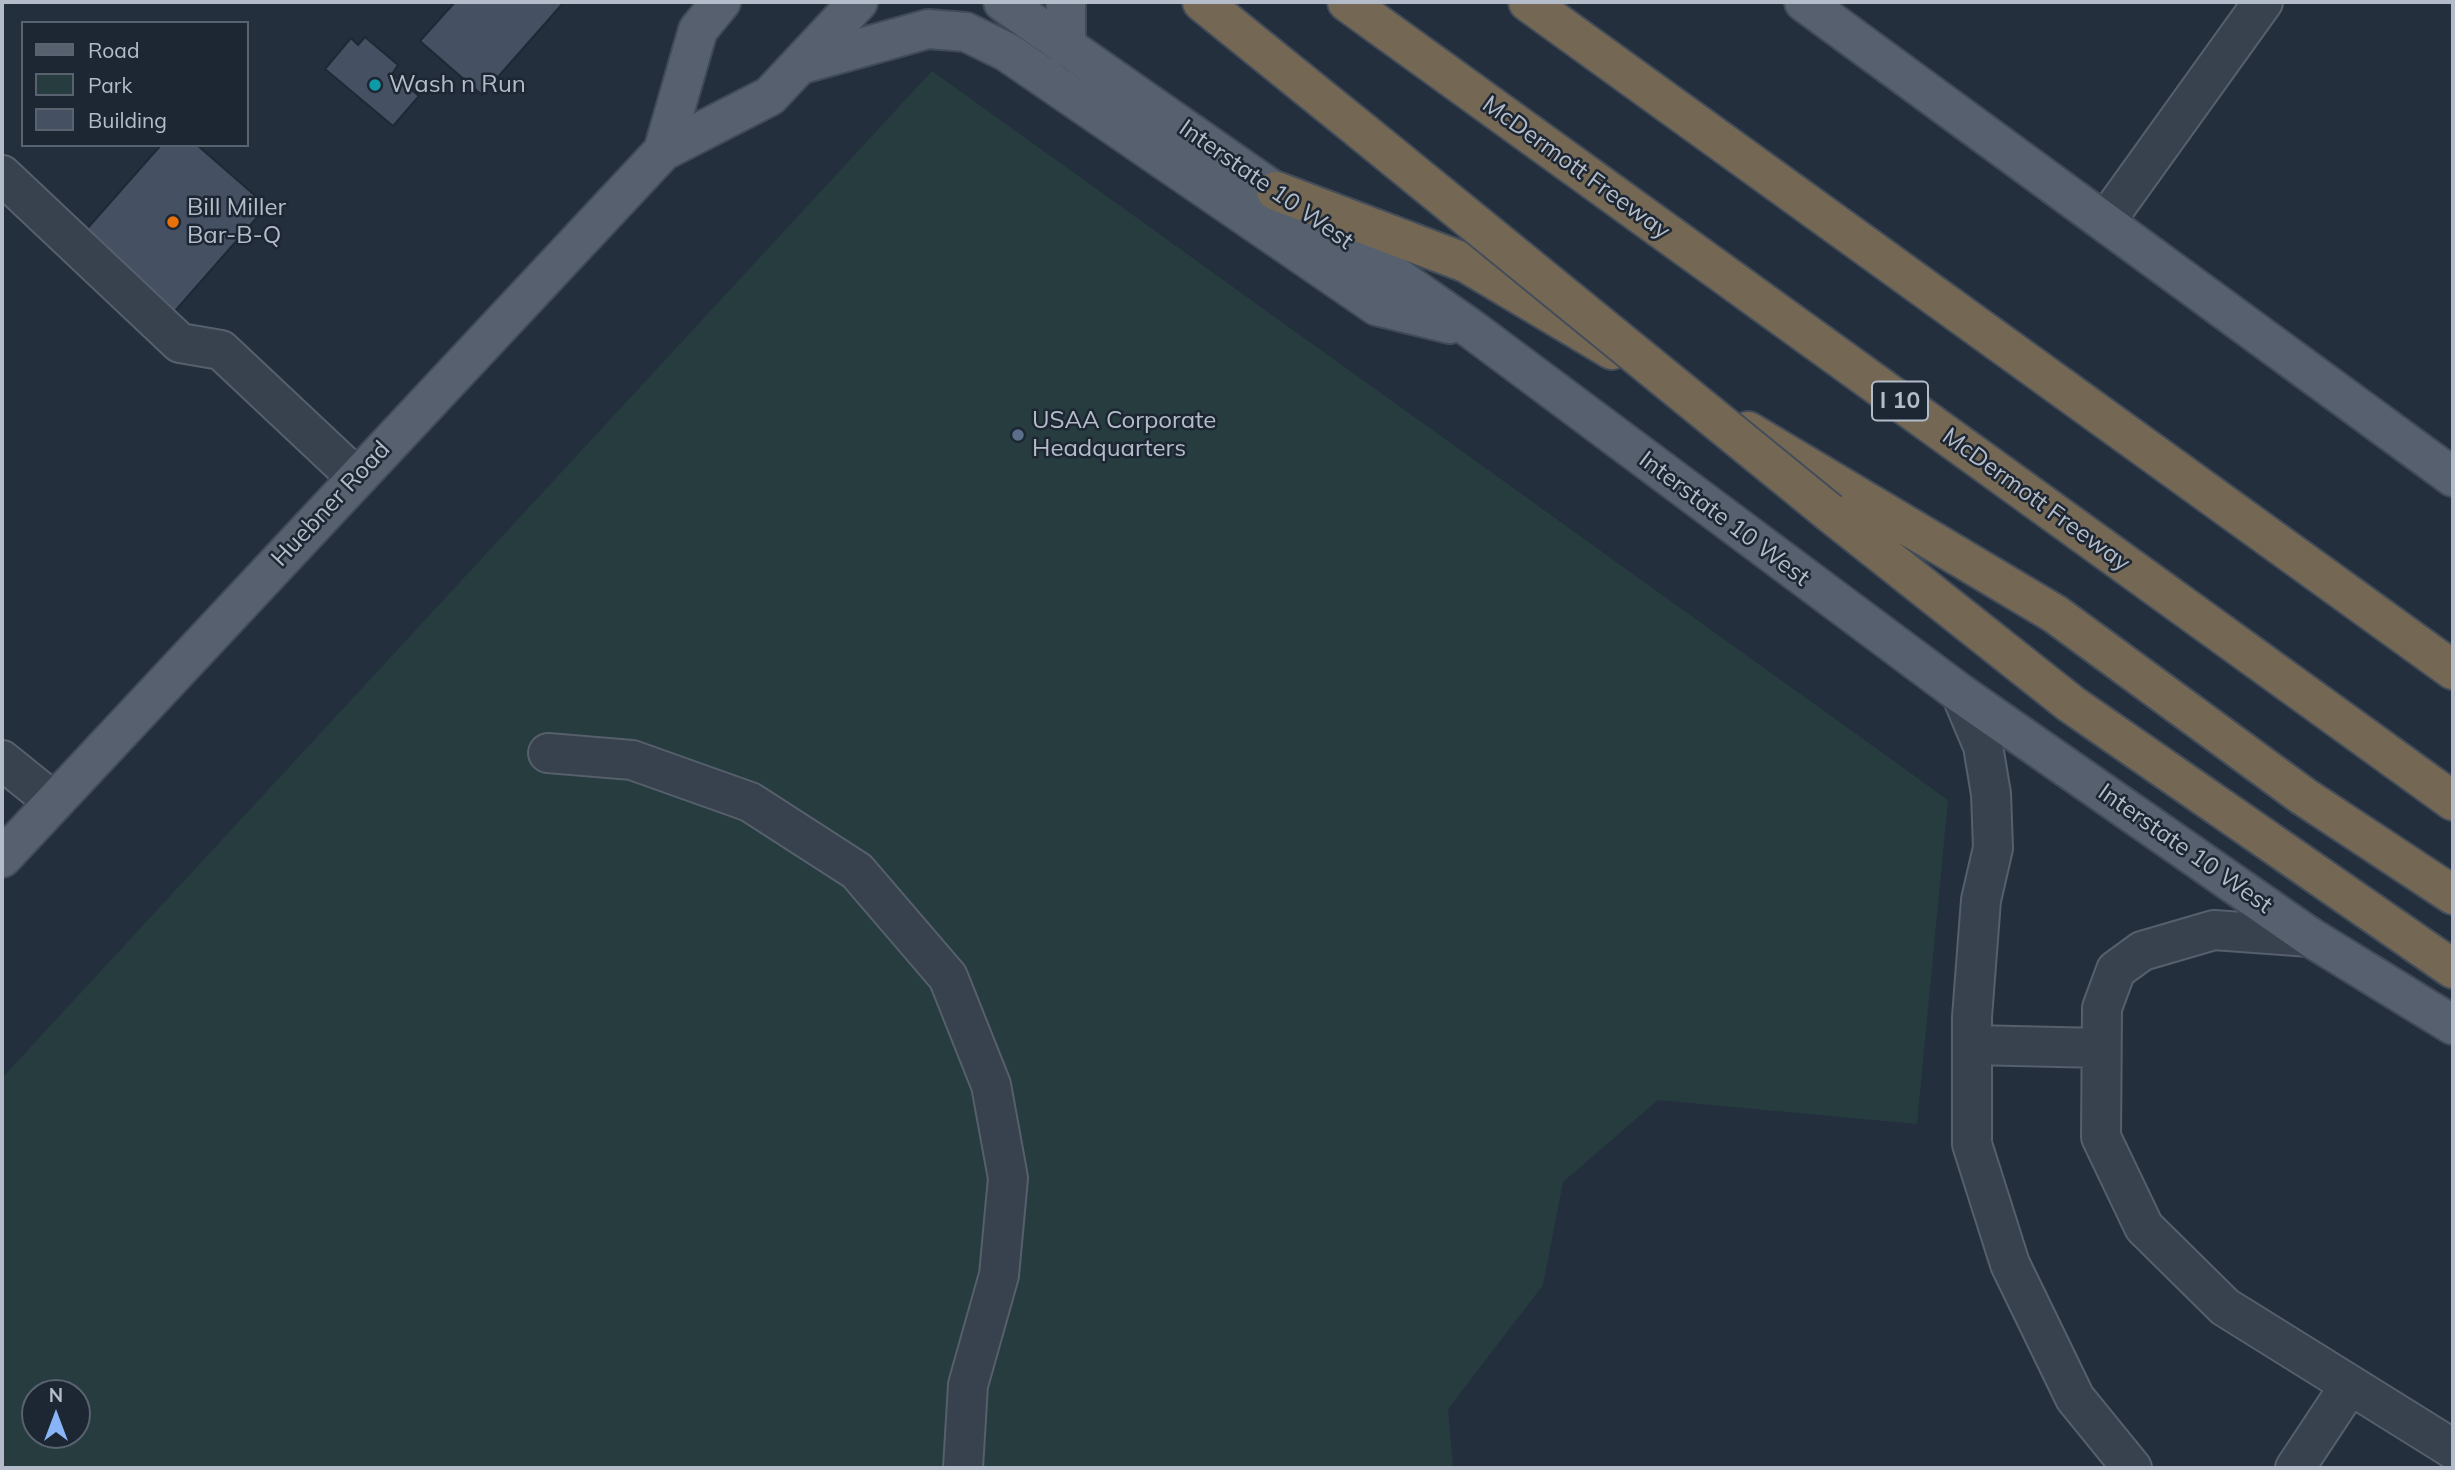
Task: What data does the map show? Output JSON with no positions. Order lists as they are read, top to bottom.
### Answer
{
  "streets": {
    "highway": ["McDermott Freeway", "I 10"],
    "main road": ["Interstate 10 West", "Huebner Road"]
  },
  "places": ["Wash n Run", "Bill Miller Bar-B-Q", "USAA Corporate Headquarters"],
  "legend": ["Road", "Park", "Building"],
  "north": "top"
}
